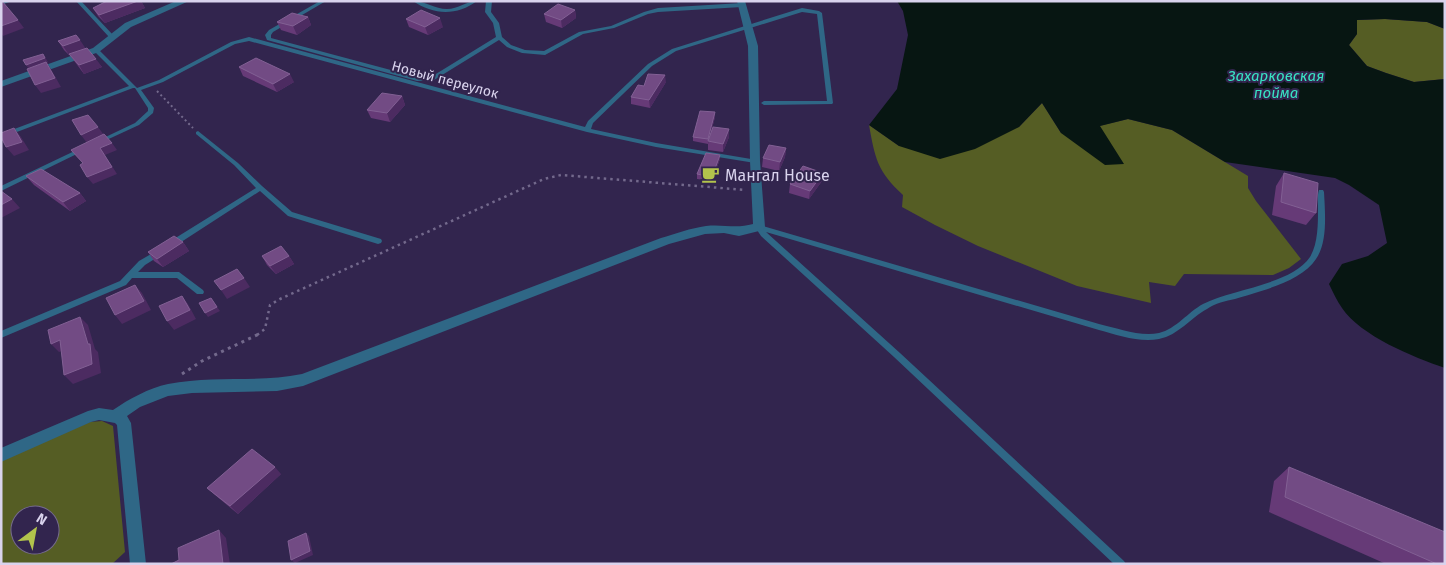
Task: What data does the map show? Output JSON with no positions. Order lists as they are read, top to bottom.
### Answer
{
  "streets": {
    "lane": ["Новый переулок"]
  },
  "water": ["Захарковская пойма"],
  "places": {
    "cafe": ["Мангал House"]
  },
  "north": "top right"
}
